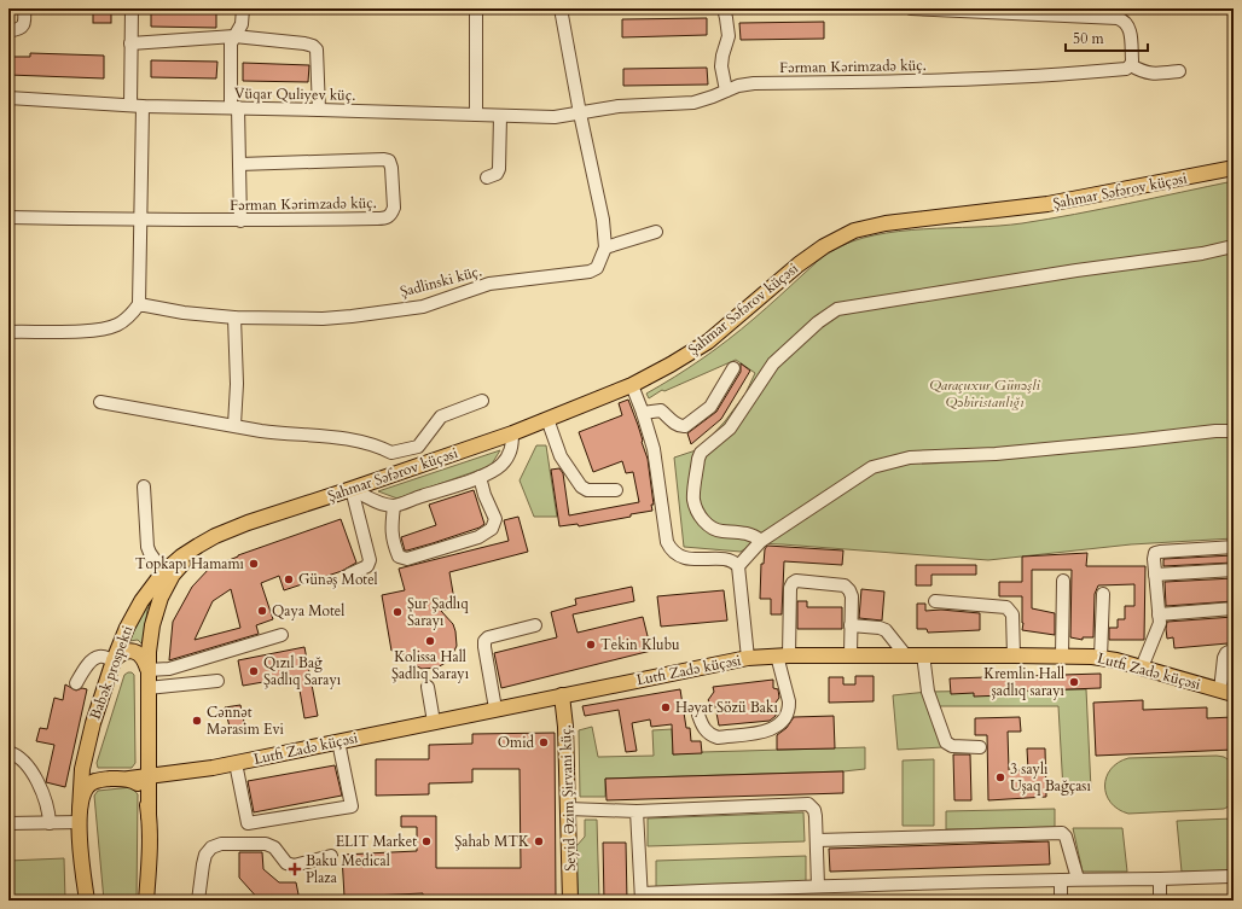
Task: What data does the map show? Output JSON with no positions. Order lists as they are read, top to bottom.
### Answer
{
  "streets": {
    "main road": [
      "Şahmar Səfərov küçəsi",
      "Lutfi Zadə küçəsi",
      "Babək prospekti",
      "Seyid Əzim Şirvani küç."
    ],
    "street": ["Fərman Kərimzadə küç.", "Vüqar Quliyev küç.", "Şadlinski küç."]
  },
  "crossings": [
    ["Fərman Kərimzadə küç.", "Vüqar Quliyev küç."],
    ["Şahmar Səfərov küçəsi", "Babək prospekti"],
    ["Lutfi Zadə küçəsi", "Babək prospekti"],
    ["Lutfi Zadə küçəsi", "Seyid Əzim Şirvani küç."]
  ],
  "parks": ["Qaraçuxur Günəşli Qəbiristanlığı"],
  "places": {
    "other": [
      "Topkapı Hamamı",
      "Günəş Motel",
      "Qaya Motel",
      "Şur Şadlıq Sarayı",
      "Kolissa Hall Şadlıq Sarayı",
      "Tekin Klubu",
      "Qızıl Bağ Şadlıq Sarayı",
      "Kremlin Hall şadlıq sarayı",
      "Həyat Sözü Bakı",
      "Cənnət Mərasim Evi",
      "Omid",
      "3 saylı Uşaq Bağçası",
      "ELIT Market",
      "Şahab MTK"
    ],
    "health": ["Baku Medical Plaza"]
  },
  "scale_bar": "50 m"
}
